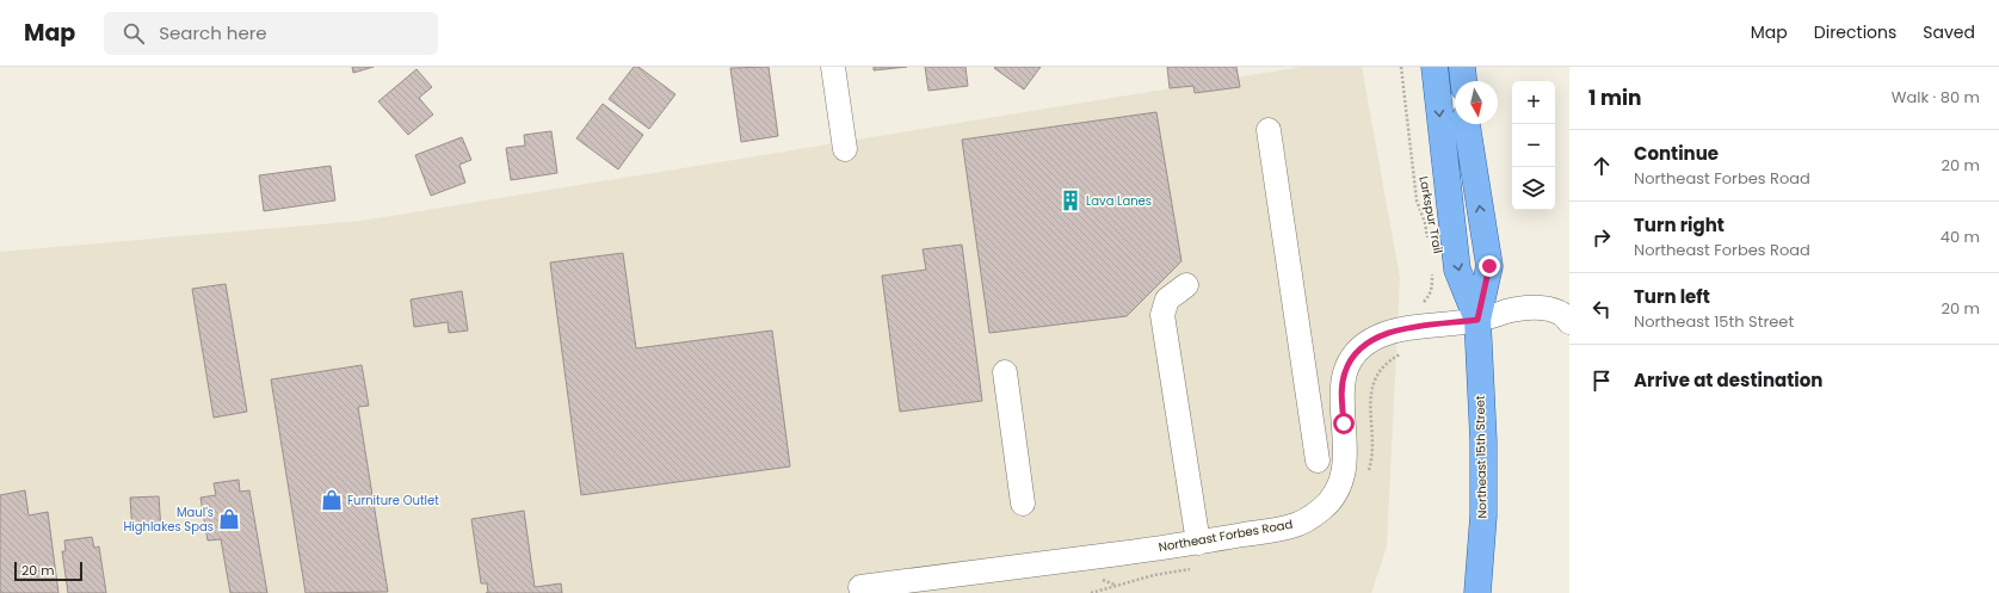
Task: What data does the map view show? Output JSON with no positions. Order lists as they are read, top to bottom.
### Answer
{
  "streets": {
    "main road": ["Northeast 15th Street"],
    "street": ["Northeast Forbes Road"],
    "path": ["Larkspur Trail"]
  },
  "crossings": [
    ["Northeast 15th Street", "Northeast Forbes Road"]
  ],
  "places": {
    "building": ["Lava Lanes"],
    "shop": ["Furniture Outlet", "Maul's Highlakes Spas"]
  },
  "scale_bar": "20 m",
  "north": "bottom",
  "page": {
    "header": "Map",
    "search": "Search here",
    "nav": ["Map", "Directions", "Saved"],
    "heading": ["1 min", "Walk · 80 m"],
    "map_buttons": ["+", "−"],
    "list": [
      ["Continue", "Northeast Forbes Road", "20 m"],
      ["Turn right", "Northeast Forbes Road", "40 m"],
      ["Turn left", "Northeast 15th Street", "20 m"],
      "Arrive at destination"
    ],
    "scale": "20 m"
  }
}
